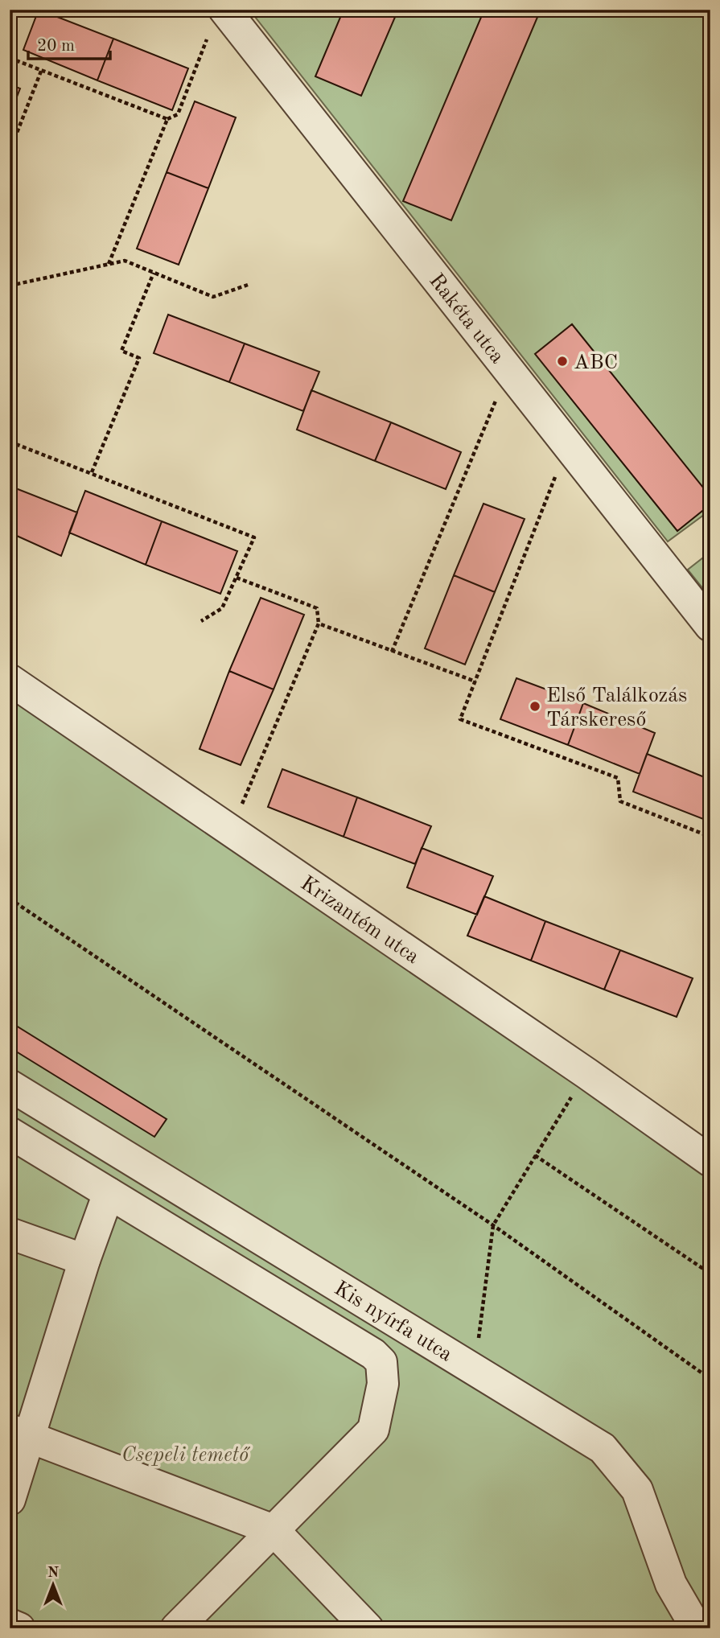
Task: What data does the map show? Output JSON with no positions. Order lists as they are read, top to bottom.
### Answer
{
  "streets": {
    "street": ["Rakéta utca", "Krizantém utca", "Kis nyírfa utca"]
  },
  "parks": ["Csepeli temető"],
  "places": ["ABC", "Első Találkozás Társkereső"],
  "scale_bar": "20 m",
  "north": "top"
}
